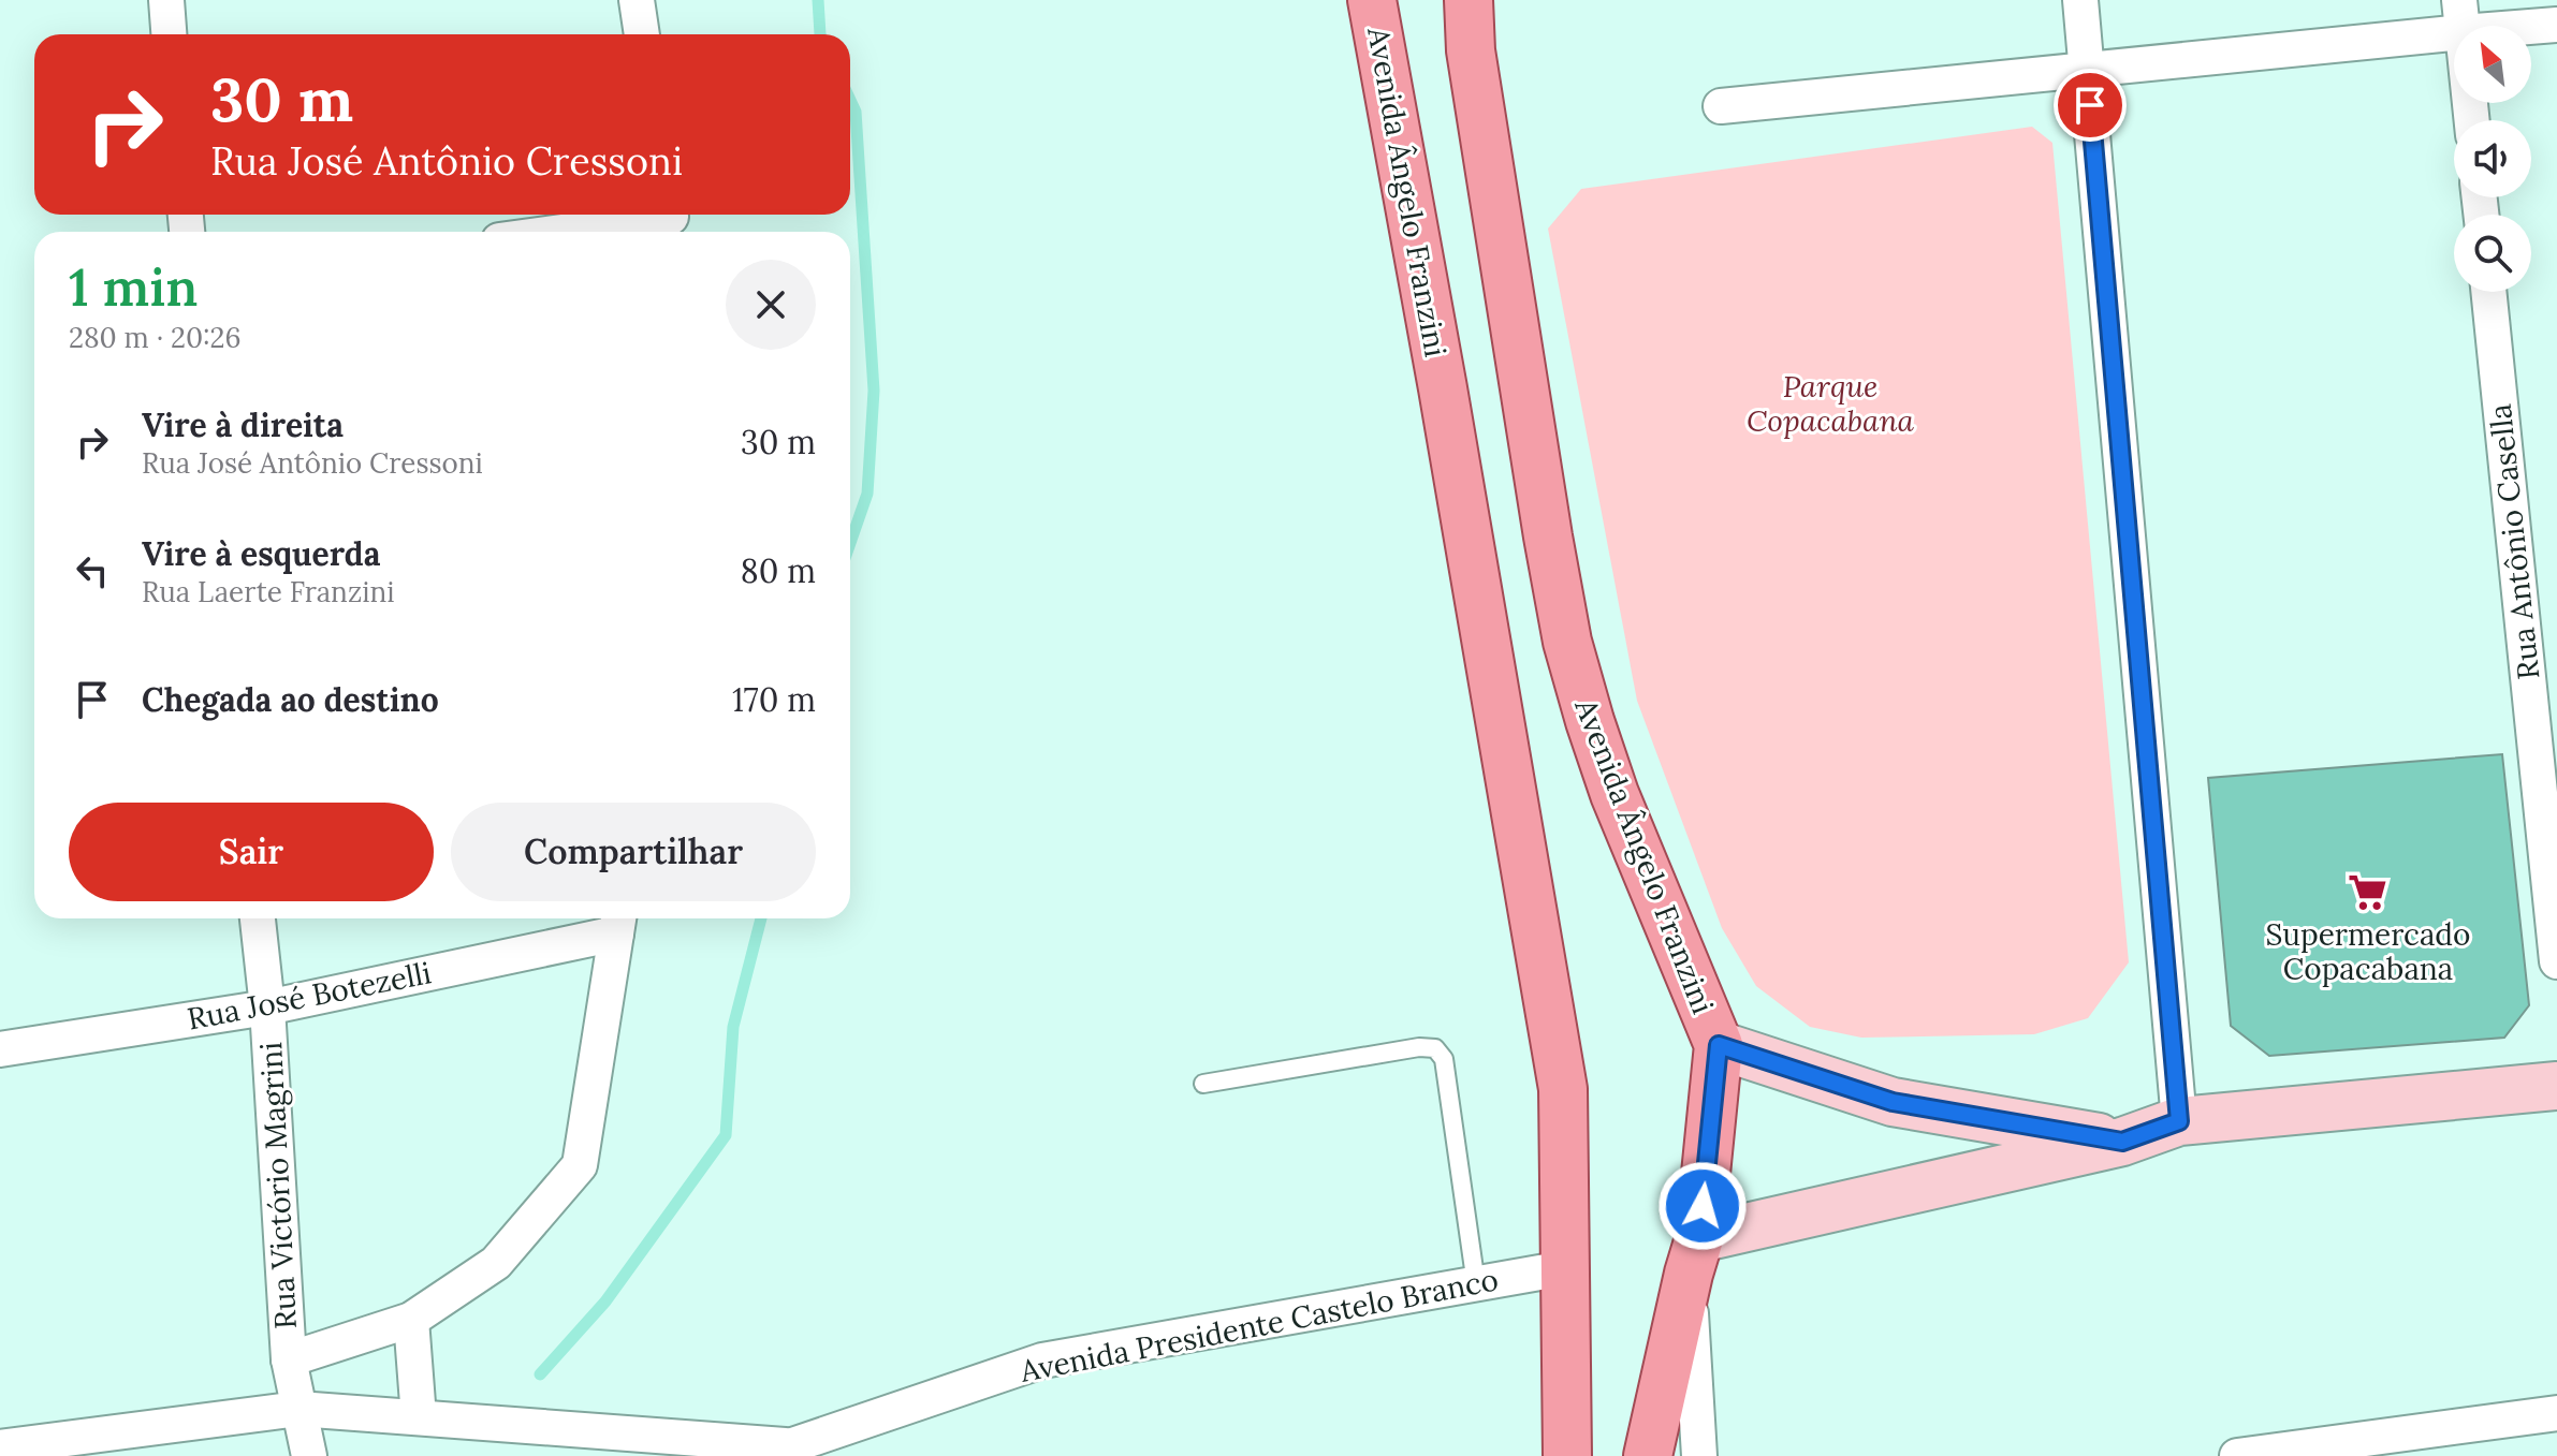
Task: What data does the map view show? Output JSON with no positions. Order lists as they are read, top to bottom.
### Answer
{
  "streets": {
    "main road": ["Avenida Ângelo Franzini"],
    "street": [
      "Rua Antônio Casella",
      "Rua José Botezelli",
      "Rua Victório Magrini",
      "Avenida Presidente Castelo Branco"
    ]
  },
  "crossings": [
    ["Avenida Ângelo Franzini", "Avenida Presidente Castelo Branco"],
    ["Rua José Botezelli", "Rua Victório Magrini"]
  ],
  "parks": ["Parque Copacabana"],
  "places": {
    "supermarket": ["Supermercado Copacabana"]
  },
  "north": "top left",
  "page": {
    "turn": ["30 m", "Rua José Antônio Cressoni"],
    "heading": ["1 min", "280 m · 20:26"],
    "list": [
      {
        "name": "Vire à direita",
        "note": "Rua José Antônio Cressoni",
        "value": "30 m"
      },
      {
        "name": "Vire à esquerda",
        "note": "Rua Laerte Franzini",
        "value": "80 m"
      },
      {
        "name": "Chegada ao destino",
        "value": "170 m"
      }
    ],
    "buttons": ["Sair", "Compartilhar"]
  }
}
